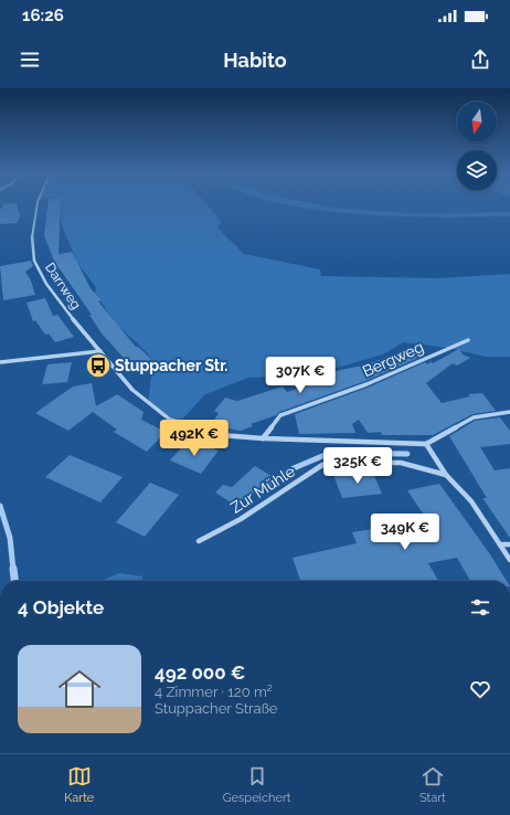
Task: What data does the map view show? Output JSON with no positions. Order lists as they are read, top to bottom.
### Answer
{
  "streets": {
    "street": ["Darrweg", "Bergweg", "Zur Mühle"]
  },
  "crossings": [
    ["Darrweg", "Bergweg"]
  ],
  "places": {
    "bus stop": ["Stuppacher Str."]
  },
  "north": "bottom",
  "page": {
    "status": "16:26",
    "header": "Habito",
    "price": [
      "307K €",
      "492K €",
      "325K €",
      "349K €"
    ],
    "heading": "4 Objekte",
    "list": [
      {
        "name": "492 000 €",
        "note": "4 Zimmer · 120 m² · Stuppacher Straße"
      }
    ],
    "tabs": ["Karte", "Gespeichert", "Start"]
  }
}
